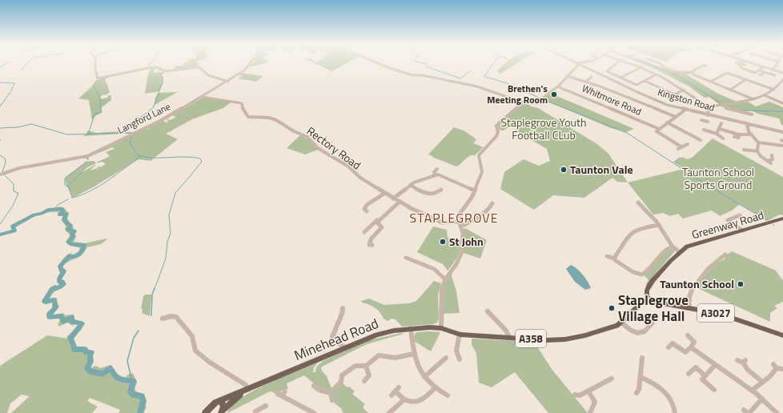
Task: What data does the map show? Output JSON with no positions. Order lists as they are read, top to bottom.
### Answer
{
  "streets": {
    "main road": [
      "Greenway Road",
      "A3027",
      "A358",
      "Minehead Road"
    ],
    "street": [
      "Whitmore Road",
      "Kingston Road",
      "Langford Lane",
      "Rectory Road"
    ]
  },
  "crossings": [
    ["Langford Lane", "Rectory Road"],
    ["Greenway Road", "A3027"],
    ["Greenway Road", "A358"],
    ["A3027", "A358"],
    ["A358", "Minehead Road"]
  ],
  "districts": ["STAPLEGROVE"],
  "parks": ["Staplegrove Youth Football CLub", "Taunton School Sports Ground"],
  "places": [
    "Brethen's Meeting Room",
    "Taunton Vale",
    "St John",
    "Taunton School",
    "Staplegrove Village Hall"
  ]
}
